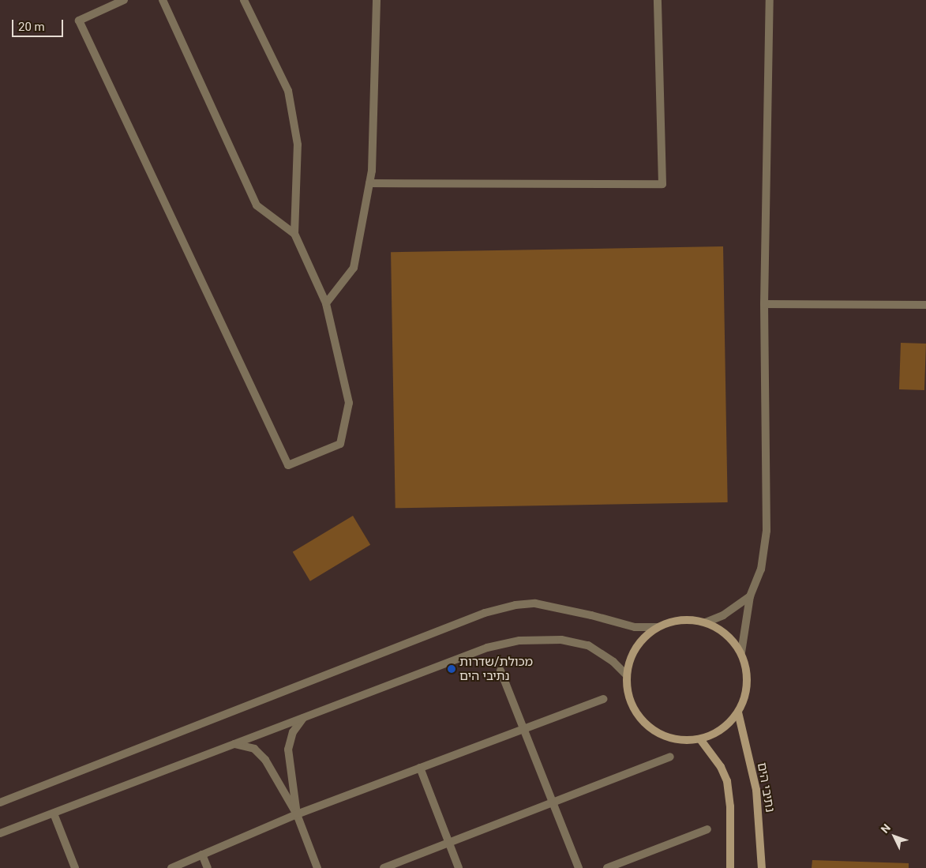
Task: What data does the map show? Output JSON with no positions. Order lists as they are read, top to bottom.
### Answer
{
  "streets": {
    "street": ["נתיבי הים"]
  },
  "places": ["מכולת/שדרות נתיבי הים"],
  "scale_bar": "20 m",
  "north": "top left"
}
